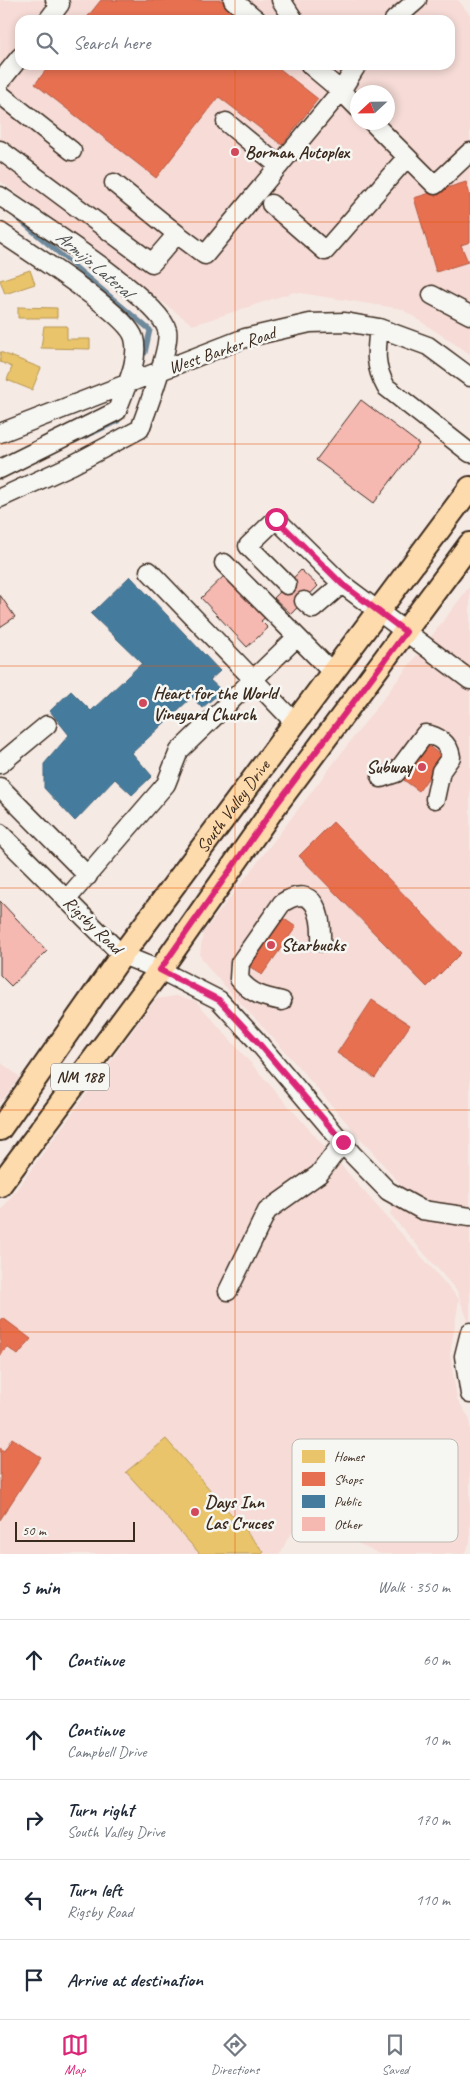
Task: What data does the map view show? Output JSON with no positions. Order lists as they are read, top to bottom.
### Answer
{
  "streets": {
    "main road": ["South Valley Drive", "NM 188"],
    "street": ["West Barker Road", "Rigsby Road"]
  },
  "crossings": [
    ["South Valley Drive", "Rigsby Road"]
  ],
  "water": ["Armijo Lateral"],
  "places": [
    "Borman Autoplex",
    "Heart for the World Vineyard Church",
    "Subway",
    "Starbucks",
    "Days Inn Las Cruces"
  ],
  "legend": [
    "Homes",
    "Shops",
    "Public",
    "Other"
  ],
  "scale_bar": "50 m",
  "north": "left",
  "page": {
    "search": "Search here",
    "scale": "50 m",
    "heading": ["5 min", "Walk · 350 m"],
    "list": [
      ["Continue", "60 m"],
      ["Continue", "Campbell Drive", "10 m"],
      ["Turn right", "South Valley Drive", "170 m"],
      ["Turn left", "Rigsby Road", "110 m"],
      "Arrive at destination"
    ],
    "nav": ["Map", "Directions", "Saved"]
  }
}
